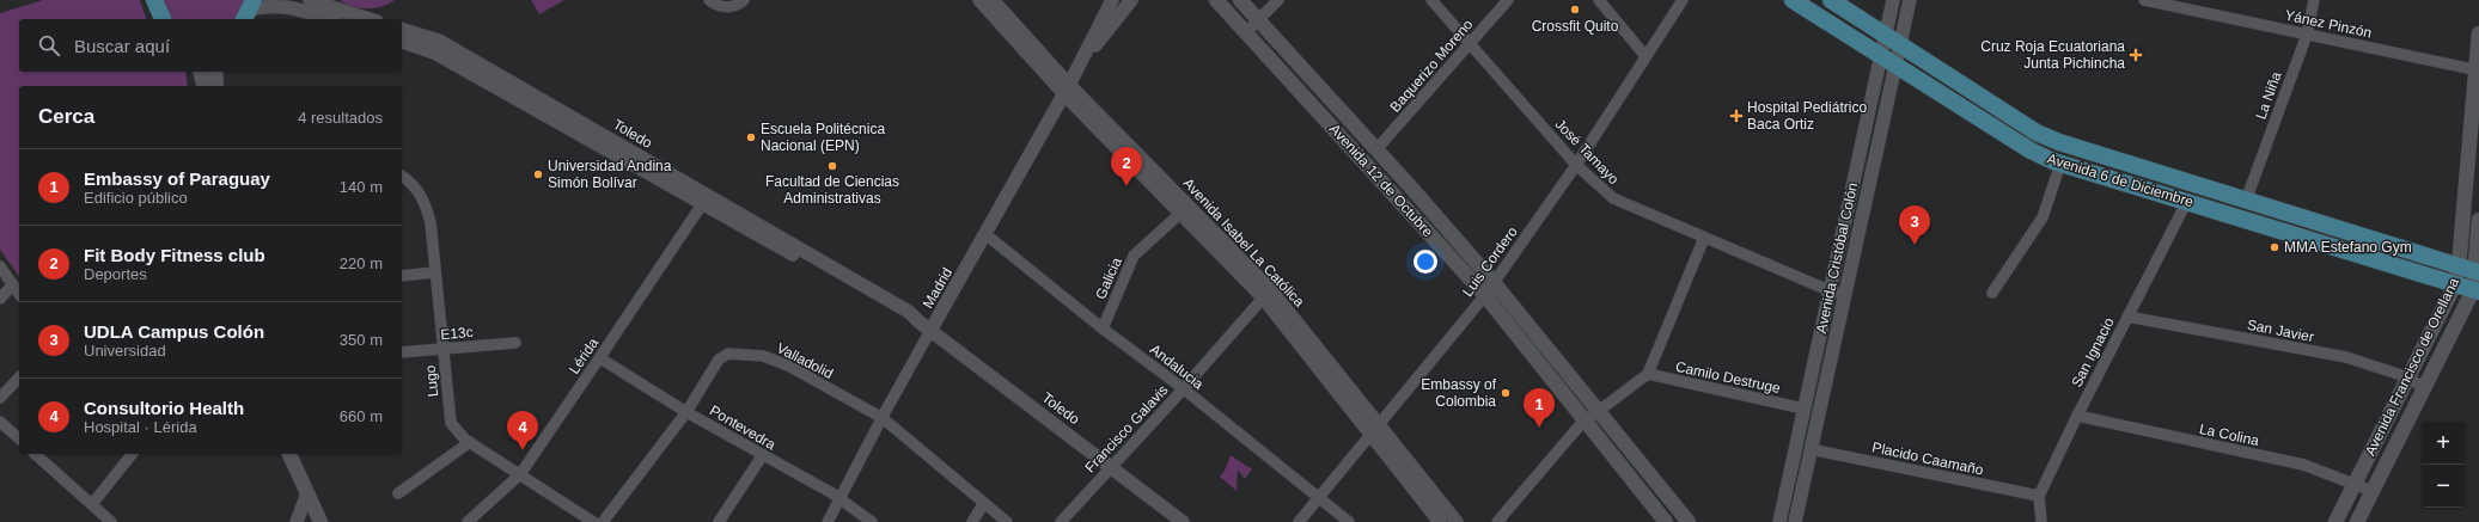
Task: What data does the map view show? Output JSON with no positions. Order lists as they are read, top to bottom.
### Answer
{
  "streets": {
    "main road": ["Avenida 12 de Octubre", "Avenida 6 de Diciembre", "Avenida Francisco de Orellana"],
    "street": [
      "Yánez Pinzón",
      "Baquerizo Moreno",
      "La Niña",
      "Toledo",
      "José Tamayo",
      "Avenida Isabel La Católica",
      "Avenida Cristóbal Colón",
      "Luis Cordero",
      "Galicia",
      "Madrid",
      "San Javier",
      "E13c",
      "San Ignacio",
      "Lérida",
      "Valladolid",
      "Andalucia",
      "Camilo Destruge",
      "Lugo",
      "Pontevedra",
      "Francisco Galavis",
      "La Colina",
      "Placido Caamaño"
    ]
  },
  "crossings": [
    ["Yánez Pinzón", "La Niña"],
    ["Yánez Pinzón", "Avenida Francisco de Orellana"],
    ["Baquerizo Moreno", "José Tamayo"],
    ["Baquerizo Moreno", "Avenida 12 de Octubre"],
    ["La Niña", "Avenida 6 de Diciembre"],
    ["Toledo", "Madrid"],
    ["Toledo", "Lérida"],
    ["Toledo", "Francisco Galavis"],
    ["José Tamayo", "Avenida Cristóbal Colón"],
    ["José Tamayo", "Luis Cordero"],
    ["Avenida 12 de Octubre", "Luis Cordero"],
    ["Avenida 6 de Diciembre", "Avenida Cristóbal Colón"],
    ["Avenida 6 de Diciembre", "San Ignacio"],
    ["Avenida 6 de Diciembre", "Avenida Francisco de Orellana"],
    ["Avenida Isabel La Católica", "Luis Cordero"],
    ["Avenida Isabel La Católica", "Galicia"],
    ["Avenida Isabel La Católica", "Madrid"],
    ["Avenida Isabel La Católica", "Francisco Galavis"],
    ["Avenida Cristóbal Colón", "Camilo Destruge"],
    ["Avenida Cristóbal Colón", "Placido Caamaño"],
    ["Luis Cordero", "Andalucia"],
    ["Galicia", "Andalucia"],
    ["Madrid", "Valladolid"],
    ["Madrid", "Andalucia"],
    ["Madrid", "Pontevedra"],
    ["San Javier", "San Ignacio"],
    ["San Javier", "Avenida Francisco de Orellana"],
    ["E13c", "Lugo"],
    ["San Ignacio", "La Colina"],
    ["San Ignacio", "Placido Caamaño"],
    ["Lérida", "Lugo"],
    ["Lérida", "Pontevedra"],
    ["Valladolid", "Pontevedra"],
    ["Andalucia", "Francisco Galavis"],
    ["Avenida Francisco de Orellana", "La Colina"]
  ],
  "places": {
    "other": [
      "Crossfit Quito",
      "Escuela Politécnica Nacional (EPN)",
      "Facultad de Ciencias Administrativas",
      "Universidad Andina Simón Bolívar",
      "MMA Estefano Gym",
      "Embassy of Colombia"
    ],
    "health": ["Cruz Roja Ecuatoriana Junta Pichincha", "Hospital Pediátrico Baca Ortiz"]
  },
  "page": {
    "search": "Buscar aquí",
    "heading": ["Cerca", "4 resultados"],
    "pins": [
      "2",
      "3",
      "1",
      "4"
    ],
    "list": [
      {
        "mark": "1",
        "name": "Embassy of Paraguay",
        "note": "Edificio público",
        "value": "140 m"
      },
      {
        "mark": "2",
        "name": "Fit Body Fitness club",
        "note": "Deportes",
        "value": "220 m"
      },
      {
        "mark": "3",
        "name": "UDLA Campus Colón",
        "note": "Universidad",
        "value": "350 m"
      },
      {
        "mark": "4",
        "name": "Consultorio Health",
        "note": "Hospital · Lérida",
        "value": "660 m"
      }
    ],
    "map_buttons": ["+", "−"]
  }
}
